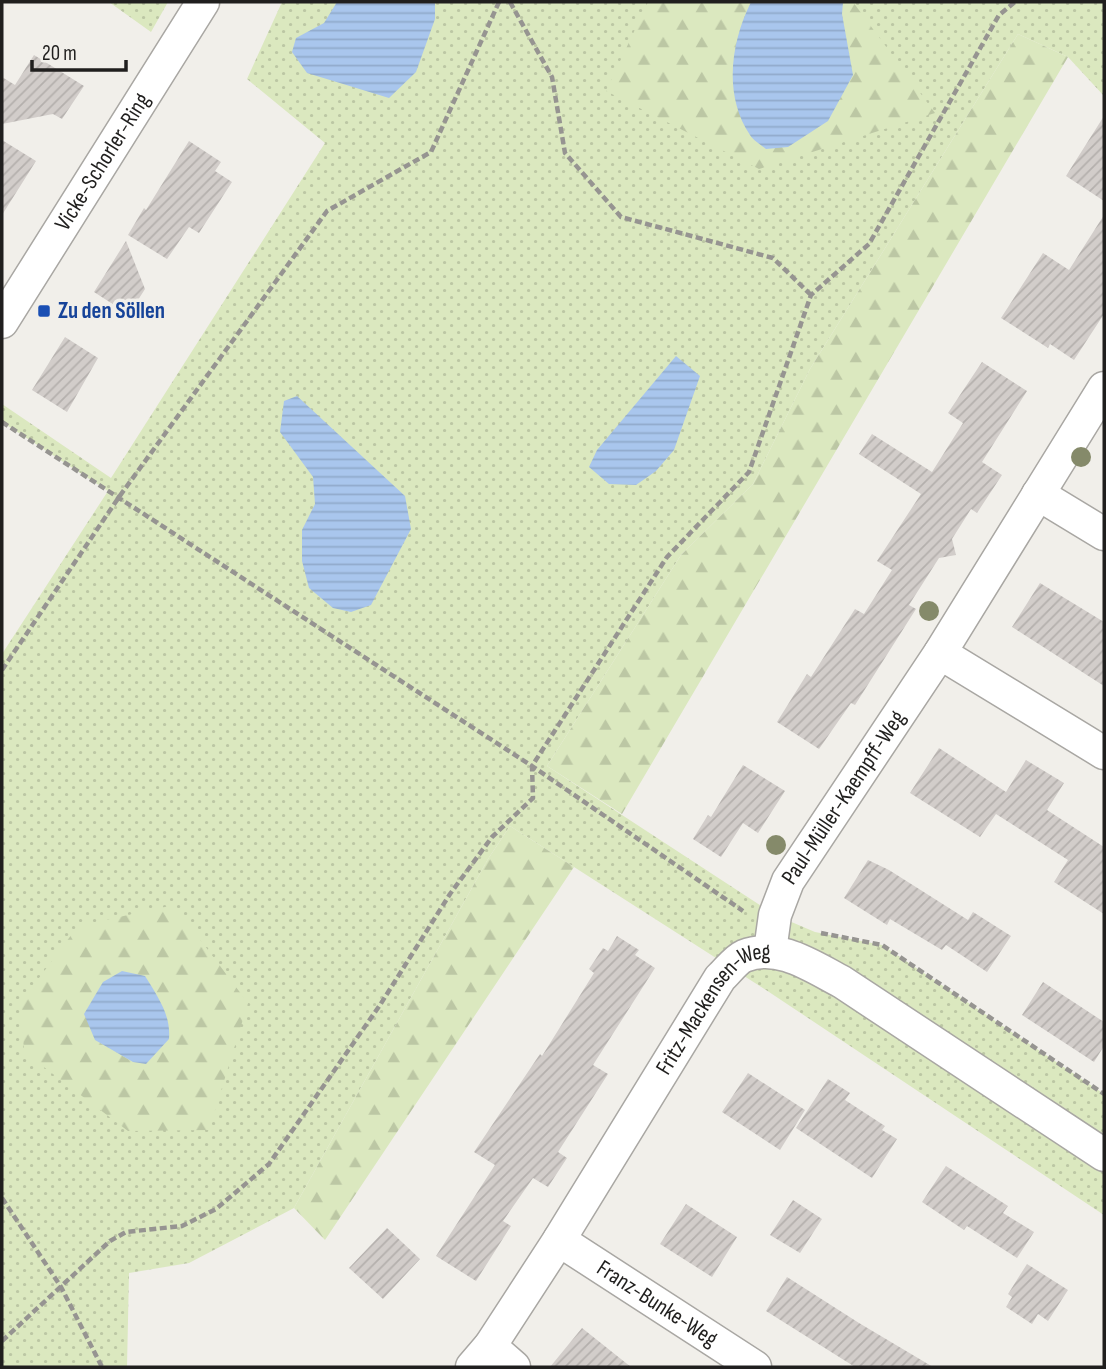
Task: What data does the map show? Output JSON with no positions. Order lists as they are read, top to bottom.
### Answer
{
  "streets": {
    "street": [
      "Vicke-Schorler-Ring",
      "Paul-Müller-Kaempff-Weg",
      "Fritz-Mackensen-Weg",
      "Franz-Bunke-Weg"
    ]
  },
  "crossings": [
    ["Paul-Müller-Kaempff-Weg", "Fritz-Mackensen-Weg"],
    ["Fritz-Mackensen-Weg", "Franz-Bunke-Weg"]
  ],
  "places": {
    "transit": ["Zu den Söllen"]
  },
  "scale_bar": "20 m"
}
